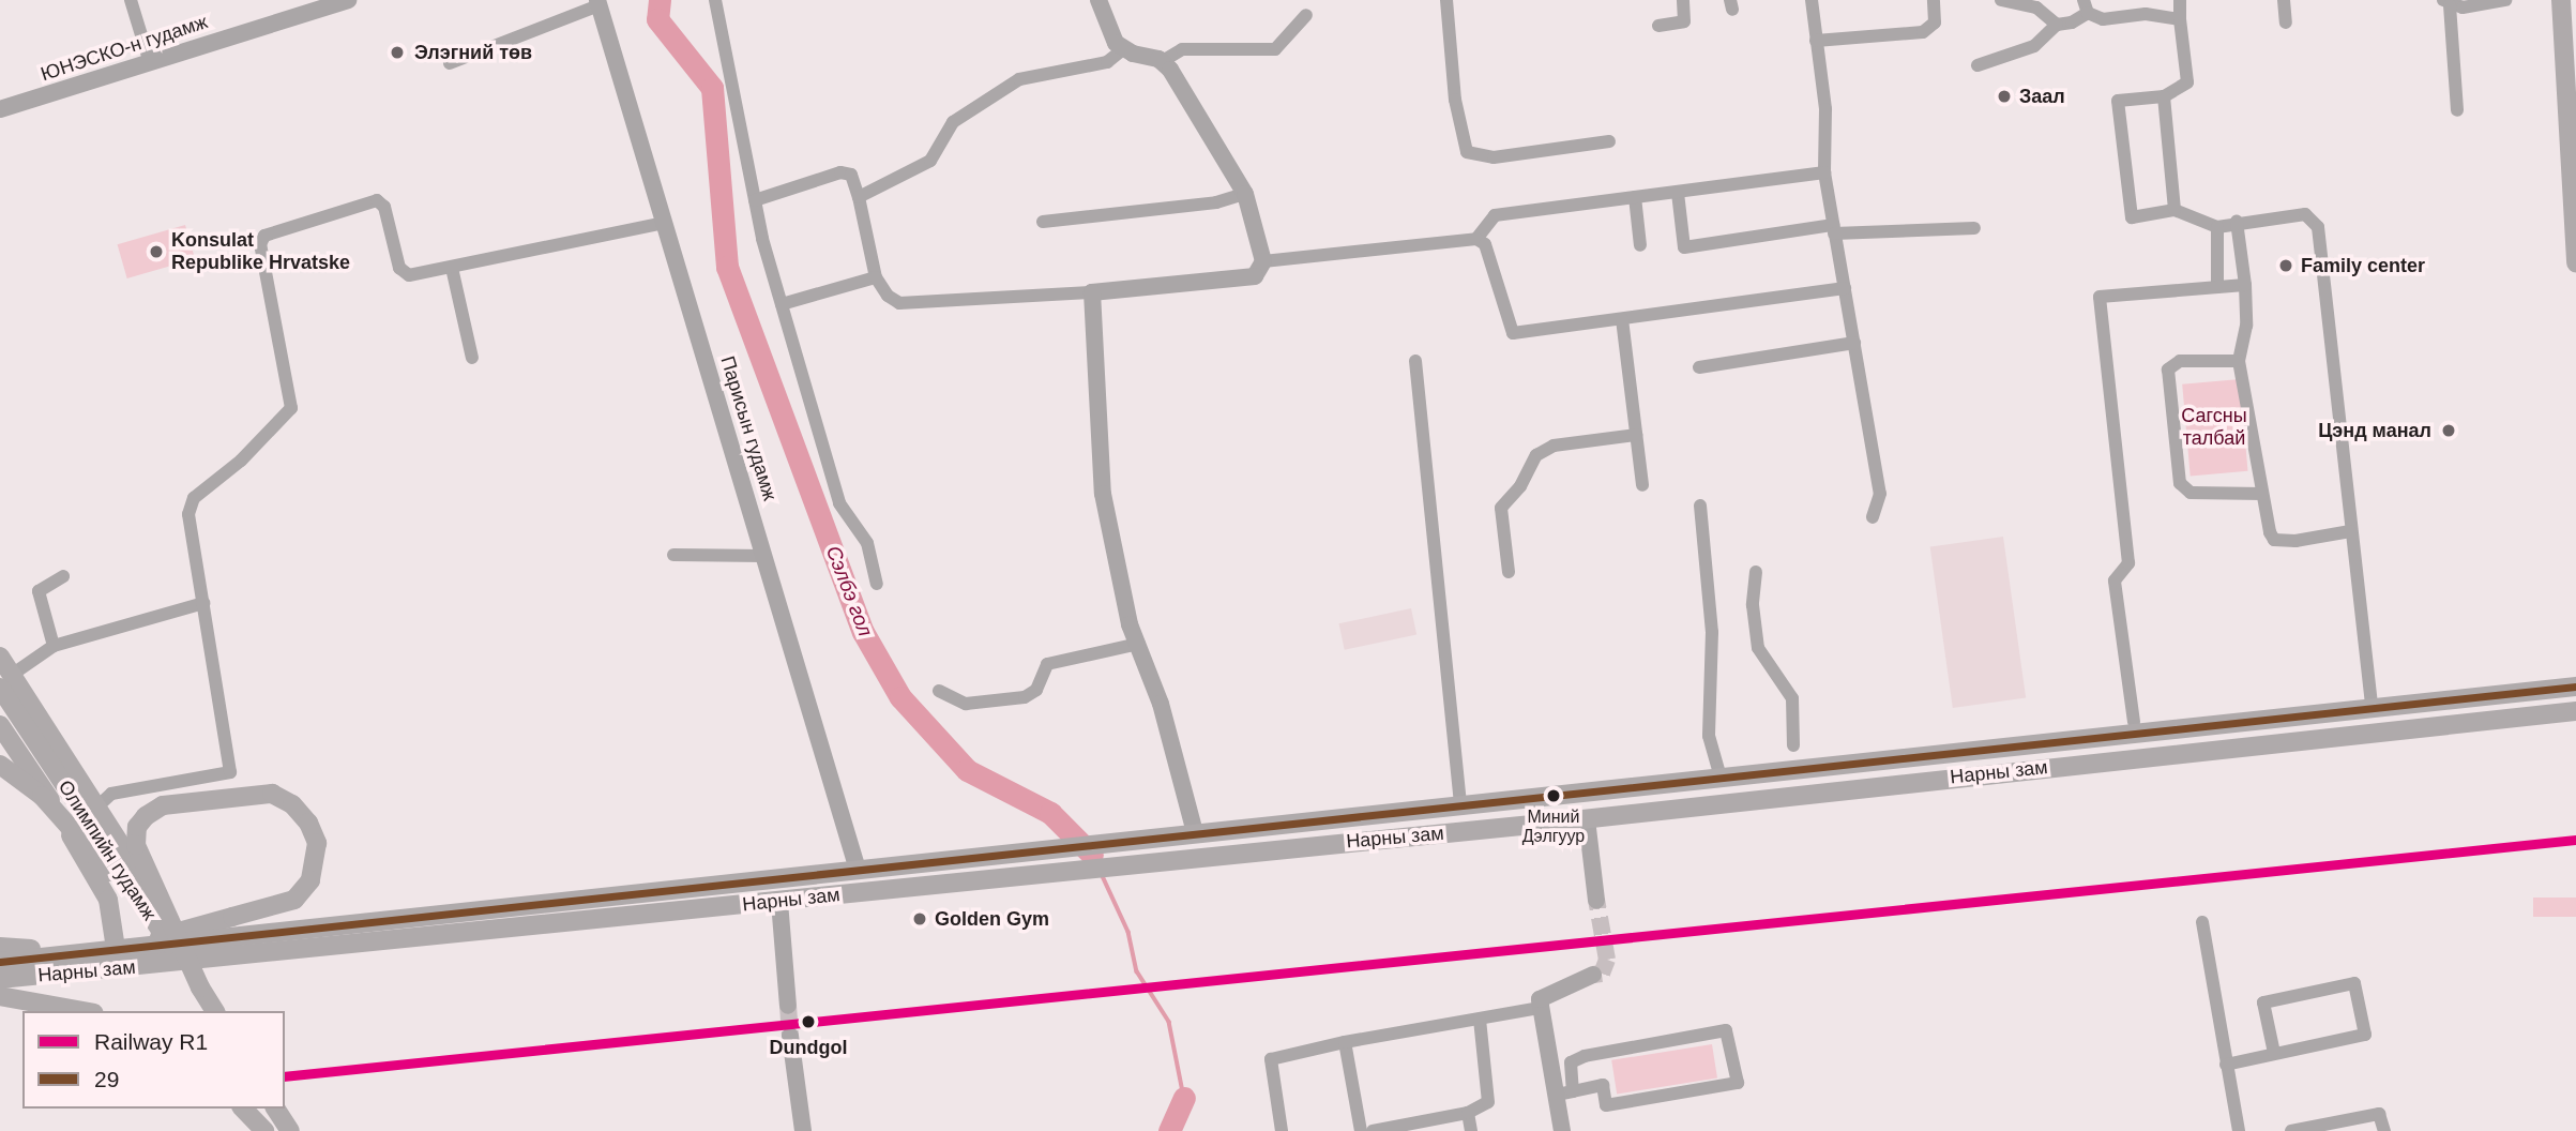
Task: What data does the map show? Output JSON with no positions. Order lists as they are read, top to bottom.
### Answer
{
  "streets": {
    "main road": ["Нарны зам", "Олимпийн гудамж"],
    "street": ["ЮНЭСКО-н гудамж", "Парисын гудамж"]
  },
  "crossings": [
    ["Парисын гудамж", "Нарны зам"]
  ],
  "water": ["Сэлбэ гол"],
  "parks": ["Сагсны талбай"],
  "places": [
    "Элэгний төв",
    "Заал",
    "Konsulat Republike Hrvatske",
    "Family center",
    "Цэнд манал",
    "Миний Дэлгуур",
    "Golden Gym",
    "Dundgol"
  ],
  "lines": ["transit line 29", "rail line R1"],
  "legend": ["Railway R1", "29"]
}
